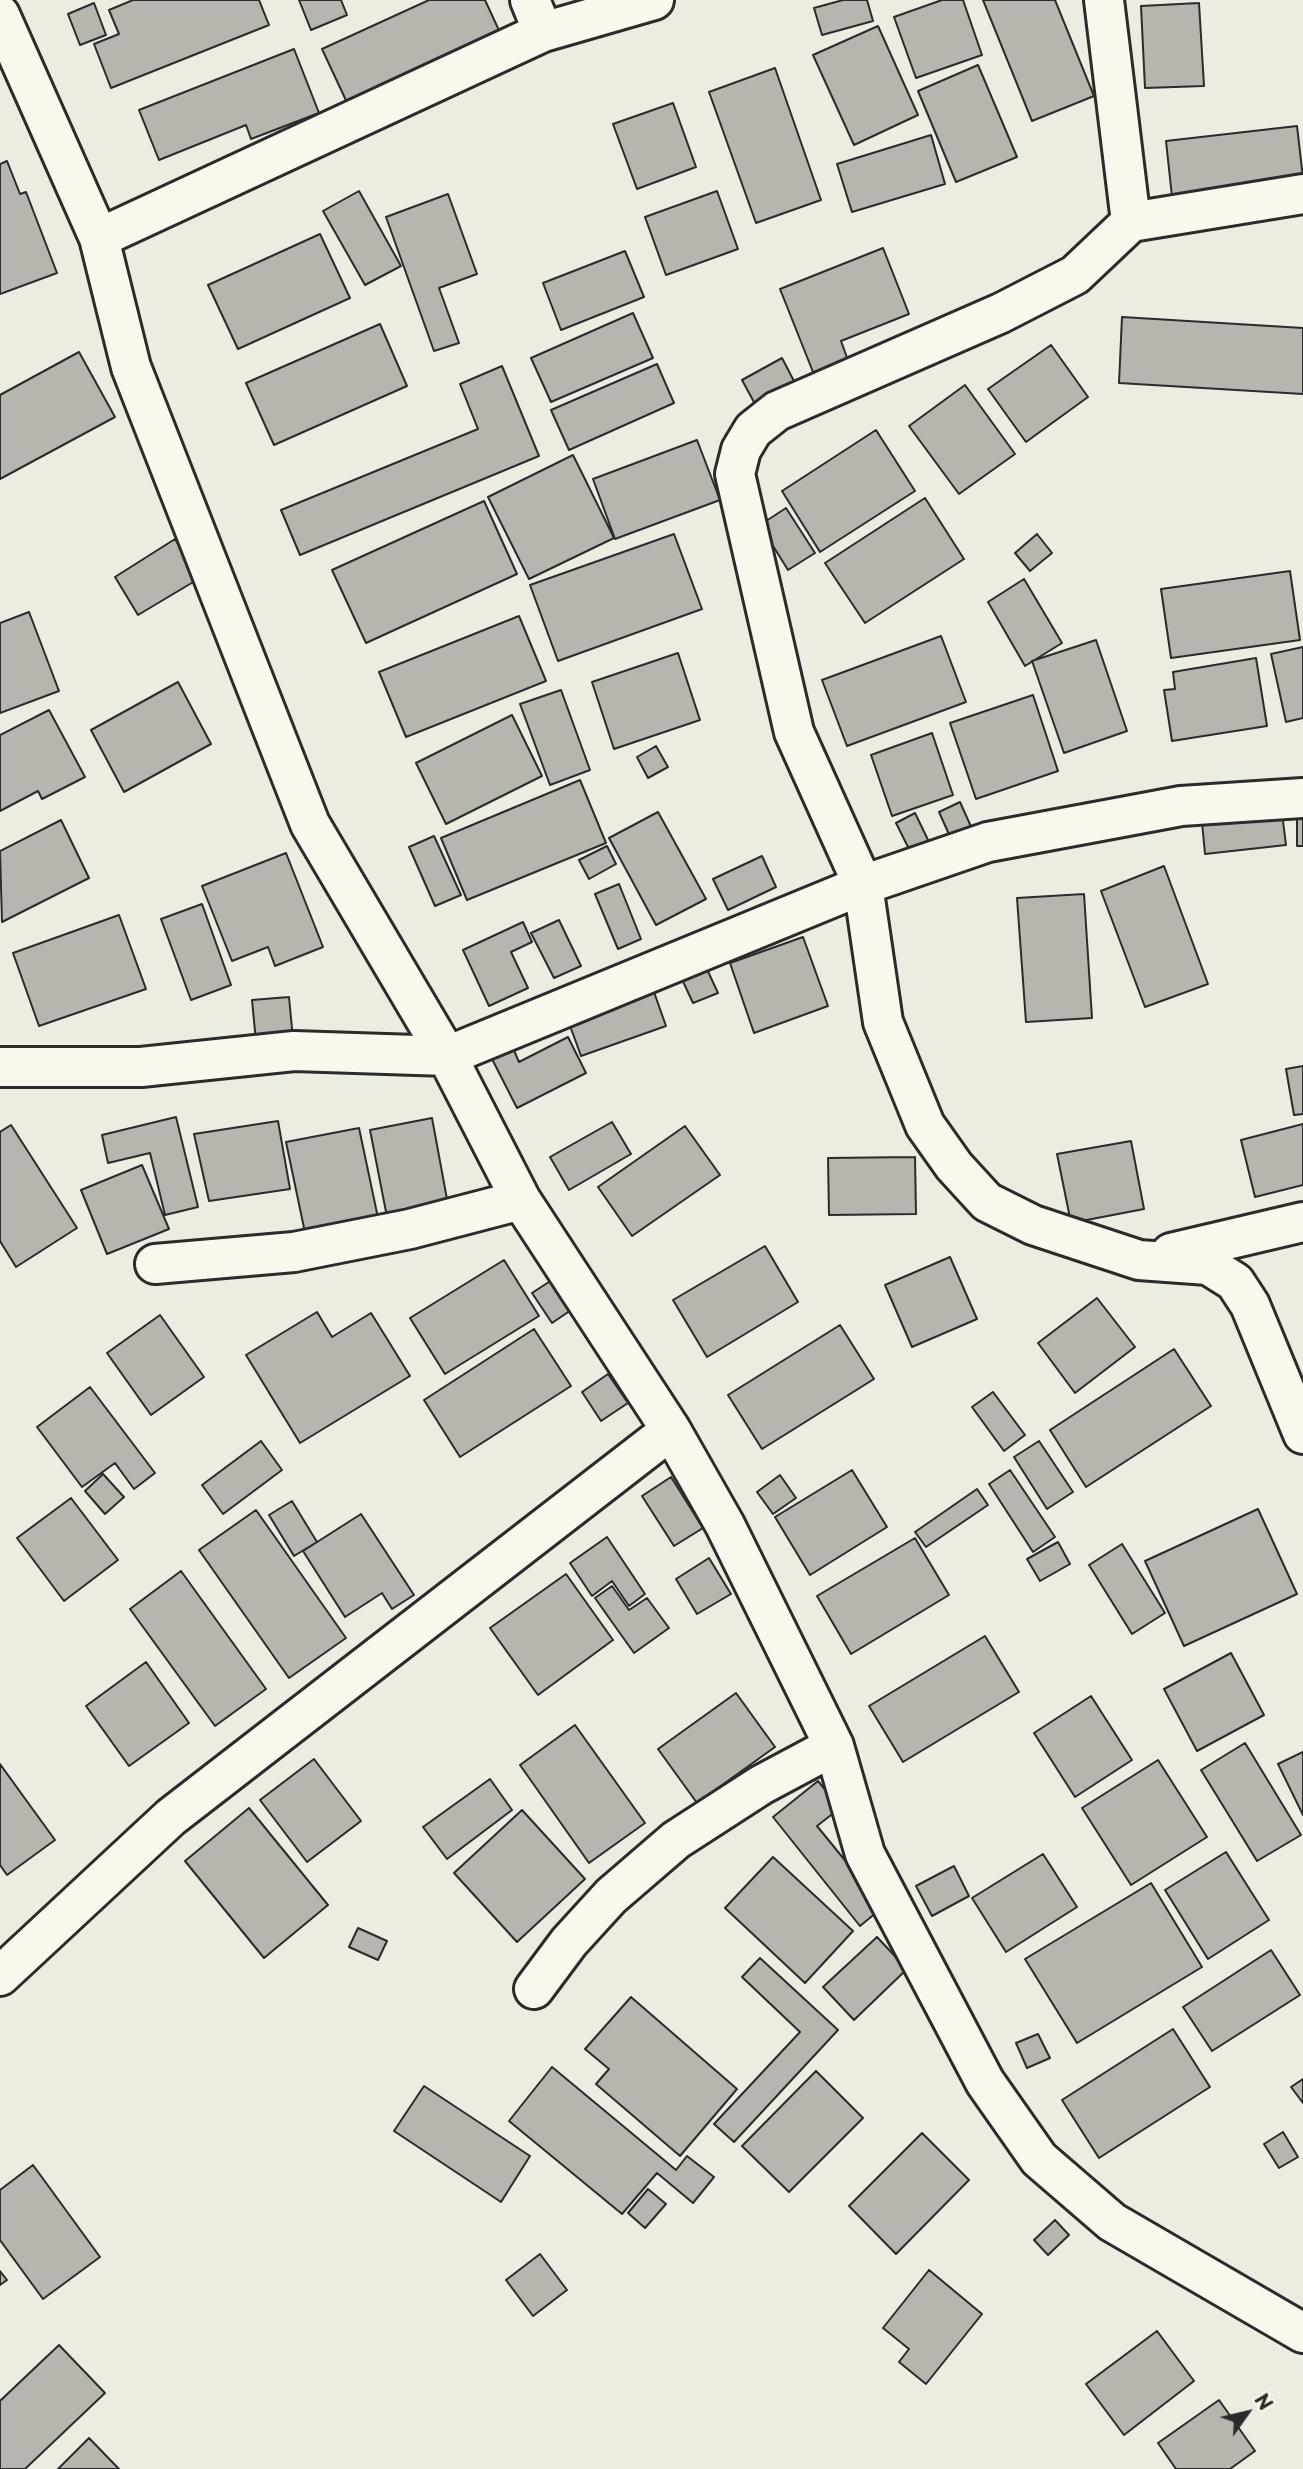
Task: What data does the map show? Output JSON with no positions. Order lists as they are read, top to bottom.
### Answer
{
  "north": "top right"
}
